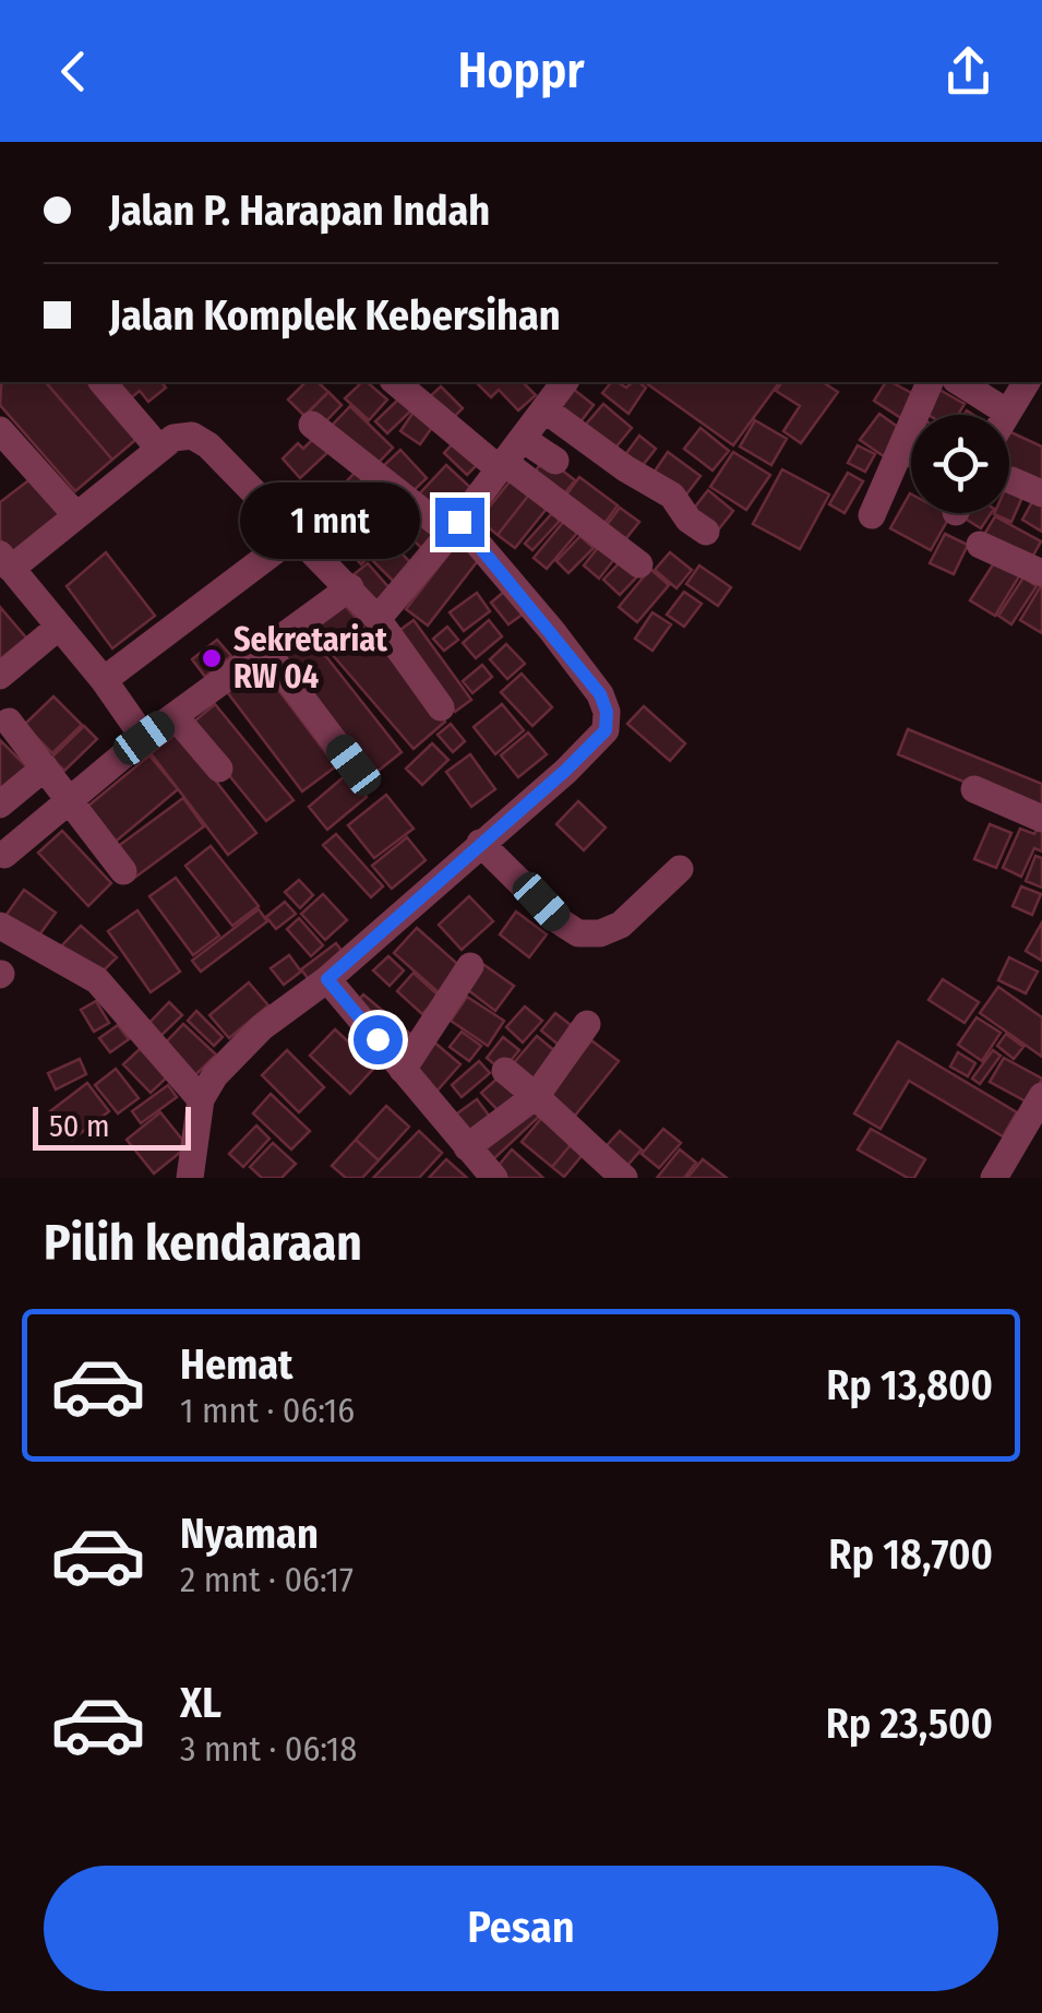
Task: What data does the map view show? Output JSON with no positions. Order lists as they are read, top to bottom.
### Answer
{
  "places": ["Sekretariat RW 04"],
  "scale_bar": "50 m",
  "page": {
    "header": "Hoppr",
    "banner": ["Jalan P. Harapan Indah", "Jalan Komplek Kebersihan"],
    "bubble": "1 mnt",
    "scale": "50 m",
    "heading": "Pilih kendaraan",
    "list": [
      {
        "name": "Hemat",
        "note": "1 mnt · 06:16",
        "value": "Rp 13,800"
      },
      {
        "name": "Nyaman",
        "note": "2 mnt · 06:17",
        "value": "Rp 18,700"
      },
      {
        "name": "XL",
        "note": "3 mnt · 06:18",
        "value": "Rp 23,500"
      }
    ],
    "buttons": "Pesan"
  }
}
